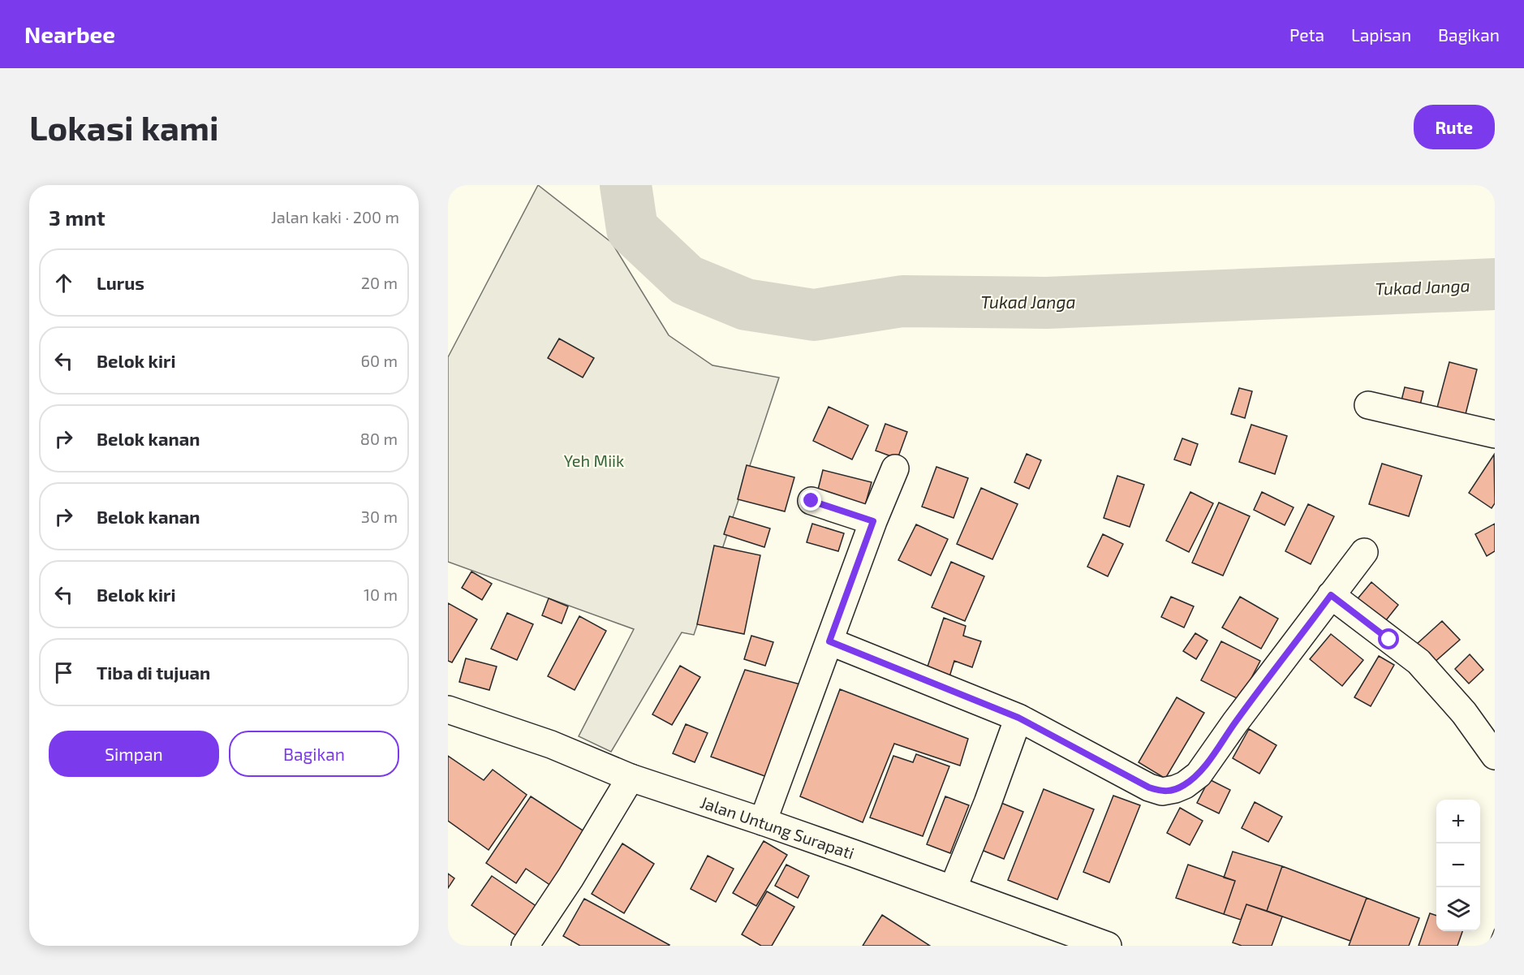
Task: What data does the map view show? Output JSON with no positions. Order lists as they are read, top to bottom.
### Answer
{
  "streets": {
    "main road": ["Jalan Untung Surapati"]
  },
  "water": ["Tukad Janga"],
  "parks": ["Yeh Miik"],
  "page": {
    "header": "Nearbee",
    "nav": ["Peta", "Lapisan", "Bagikan"],
    "buttons": [
      "Rute",
      ["Simpan", "Bagikan"]
    ],
    "title": "Lokasi kami",
    "heading": ["3 mnt", "Jalan kaki · 200 m"],
    "list": [
      ["Lurus", "20 m"],
      ["Belok kiri", "60 m"],
      ["Belok kanan", "80 m"],
      ["Belok kanan", "30 m"],
      ["Belok kiri", "10 m"],
      "Tiba di tujuan"
    ],
    "map_buttons": ["+", "−"]
  }
}
